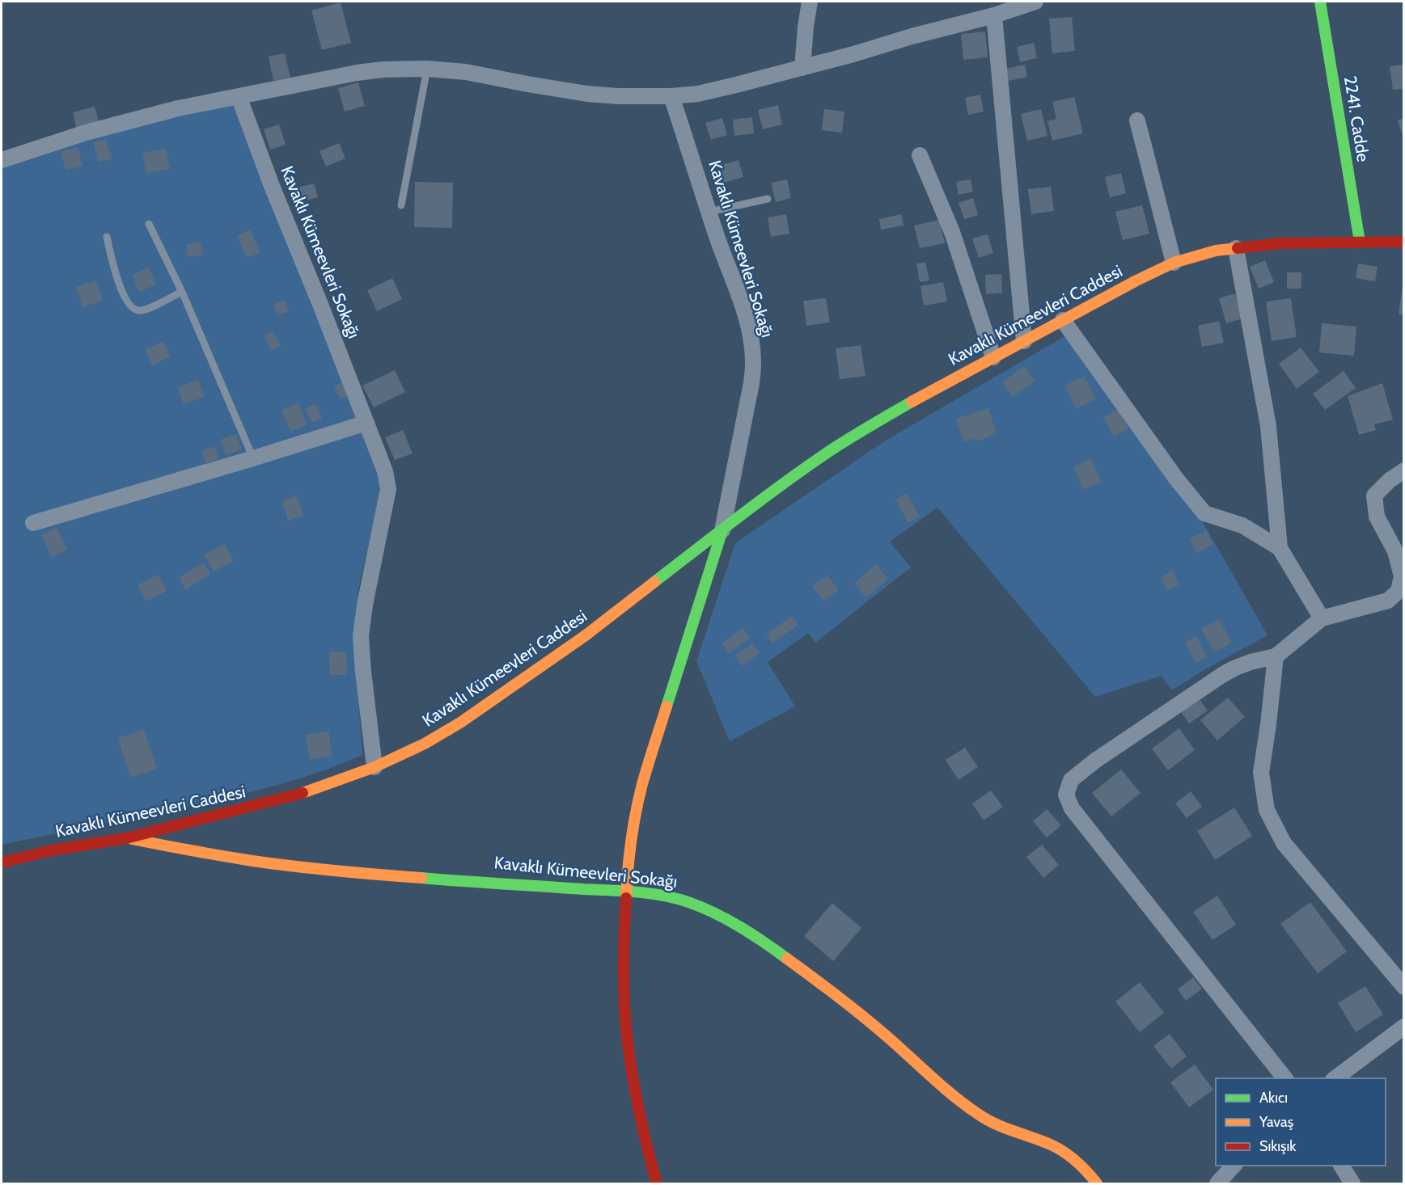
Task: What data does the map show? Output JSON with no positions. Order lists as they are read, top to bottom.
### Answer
{
  "streets": {
    "street": ["2241. Cadde", "Kavaklı Kümeevleri Sokağı", "Kavaklı Kümeevleri Caddesi"]
  },
  "crossings": [
    ["2241. Cadde", "Kavaklı Kümeevleri Caddesi"],
    ["Kavaklı Kümeevleri Sokağı", "Kavaklı Kümeevleri Caddesi"]
  ],
  "legend": ["Akıcı", "Yavaş", "Sıkışık"]
}
